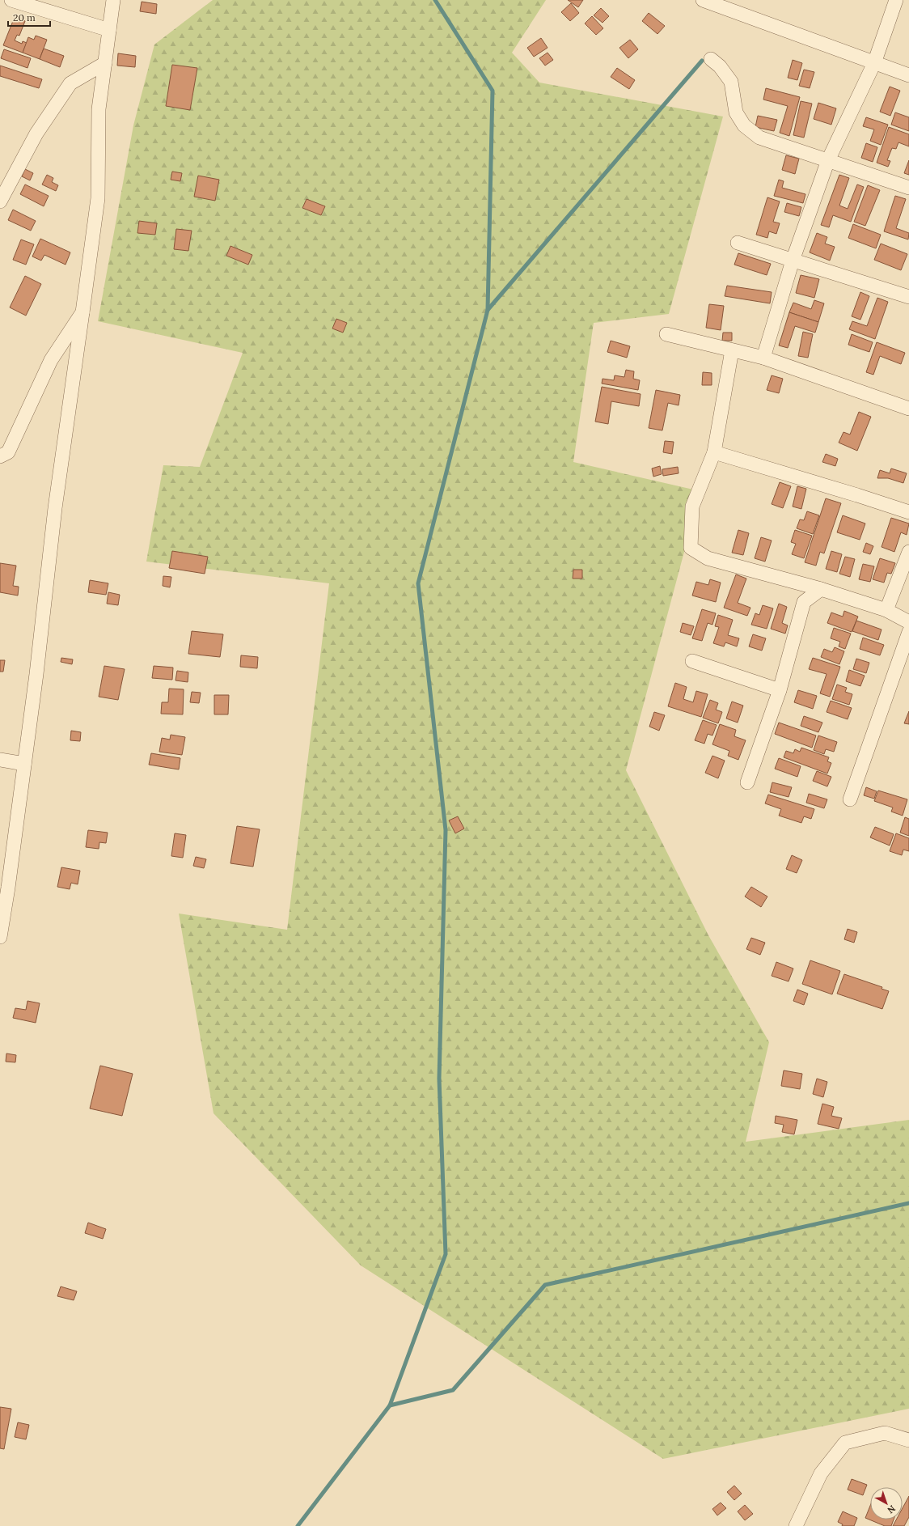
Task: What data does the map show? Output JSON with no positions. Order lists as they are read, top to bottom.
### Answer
{
  "scale_bar": "20 m",
  "north": "bottom right"
}
